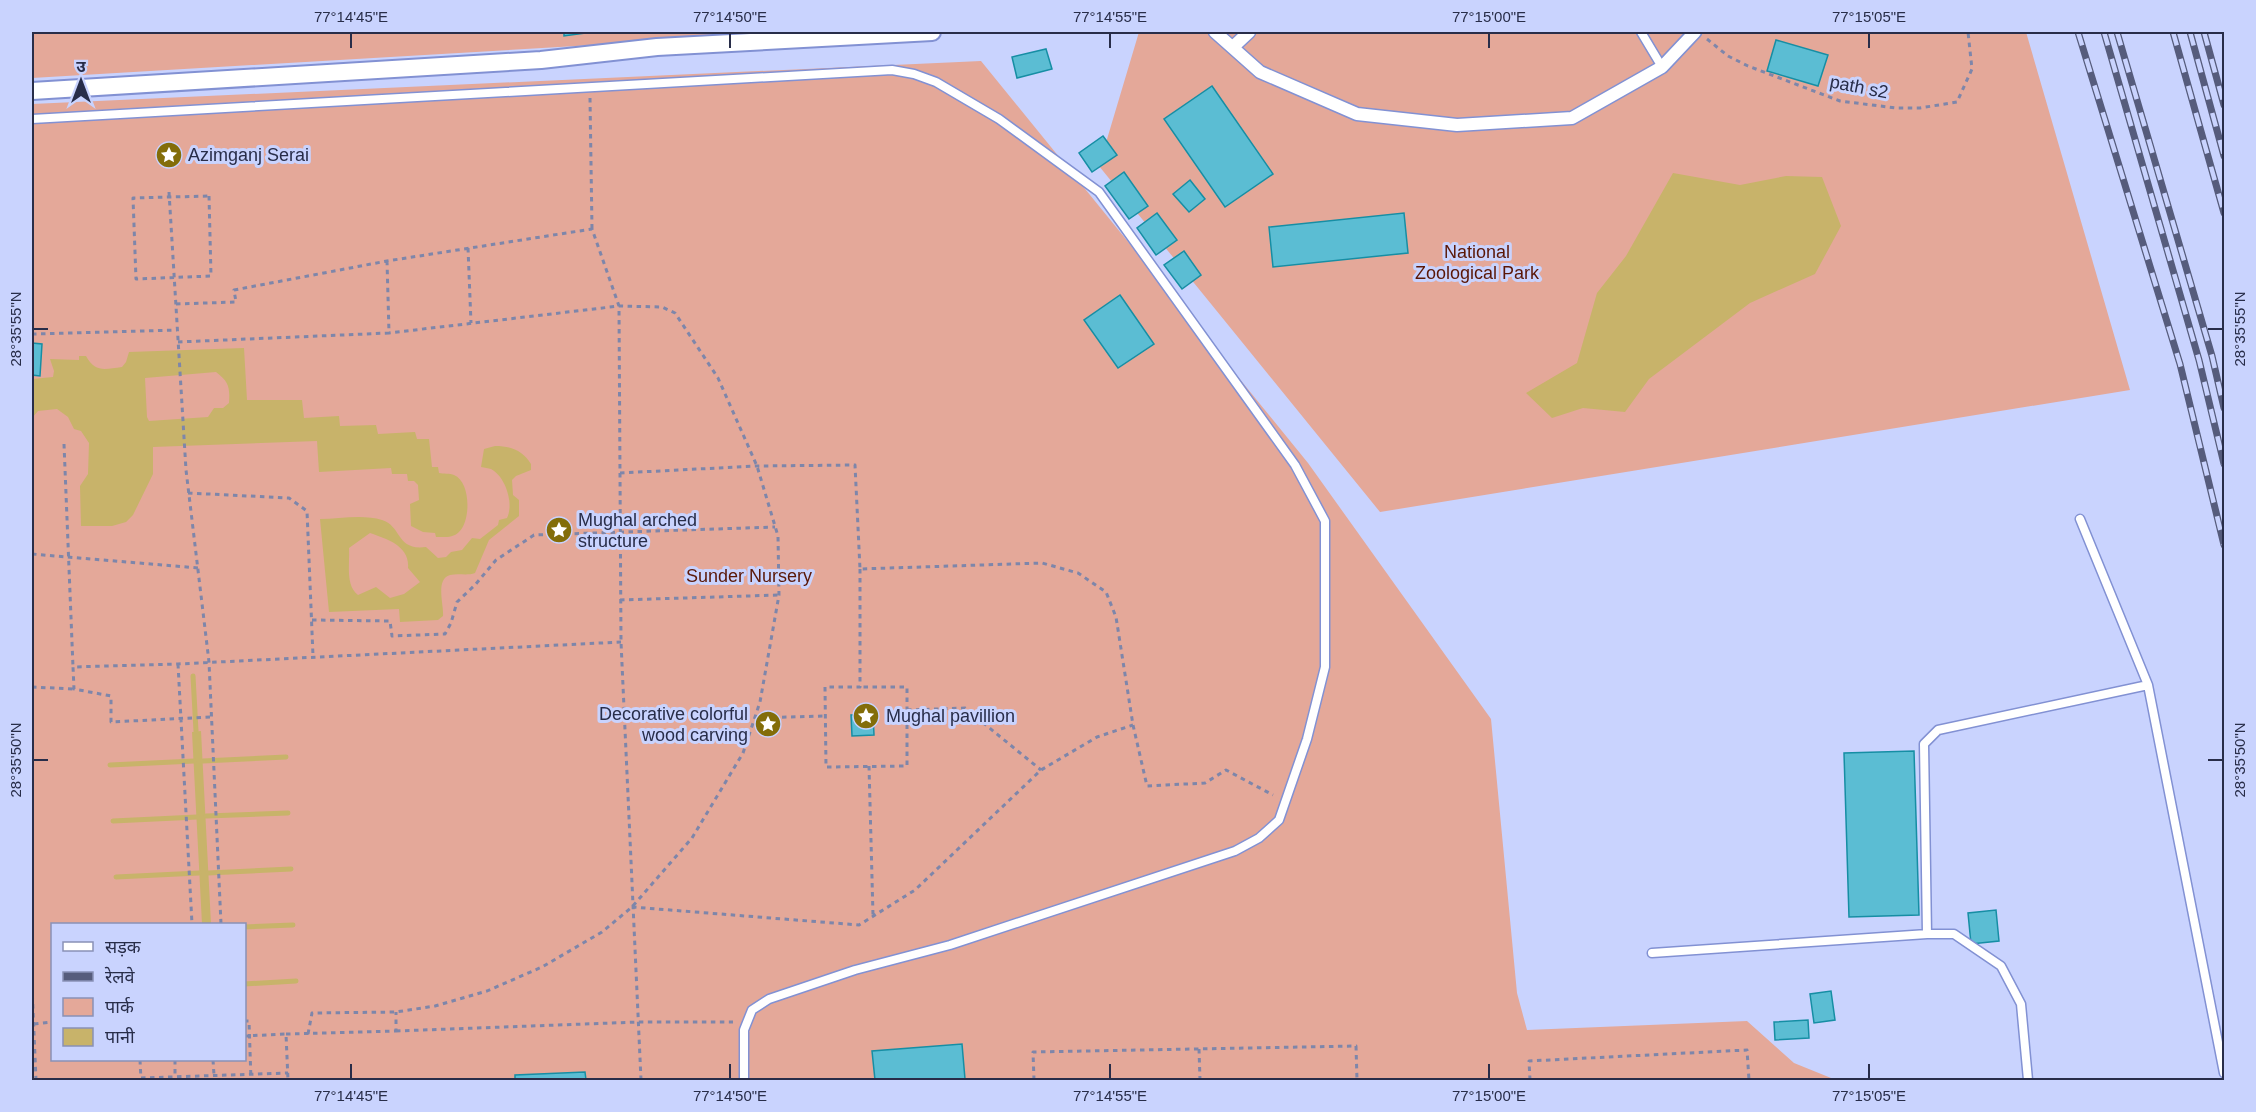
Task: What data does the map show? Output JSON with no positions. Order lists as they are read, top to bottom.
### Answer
{
  "streets": {
    "path": ["path s2"]
  },
  "parks": ["National Zoological Park", "Sunder Nursery"],
  "places": {
    "place": [
      "Azimganj Serai",
      "Mughal arched structure",
      "Mughal pavillion",
      "Decorative colorful wood carving"
    ]
  },
  "legend": [
    "सड़क",
    "रेलवे",
    "पार्क",
    "पानी"
  ],
  "north": "top",
  "coordinates": [
    "77°14'45\"E",
    "77°14'50\"E",
    "77°14'55\"E",
    "77°15'00\"E",
    "77°15'05\"E",
    "28°35'55\"N",
    "28°35'50\"N"
  ]
}
